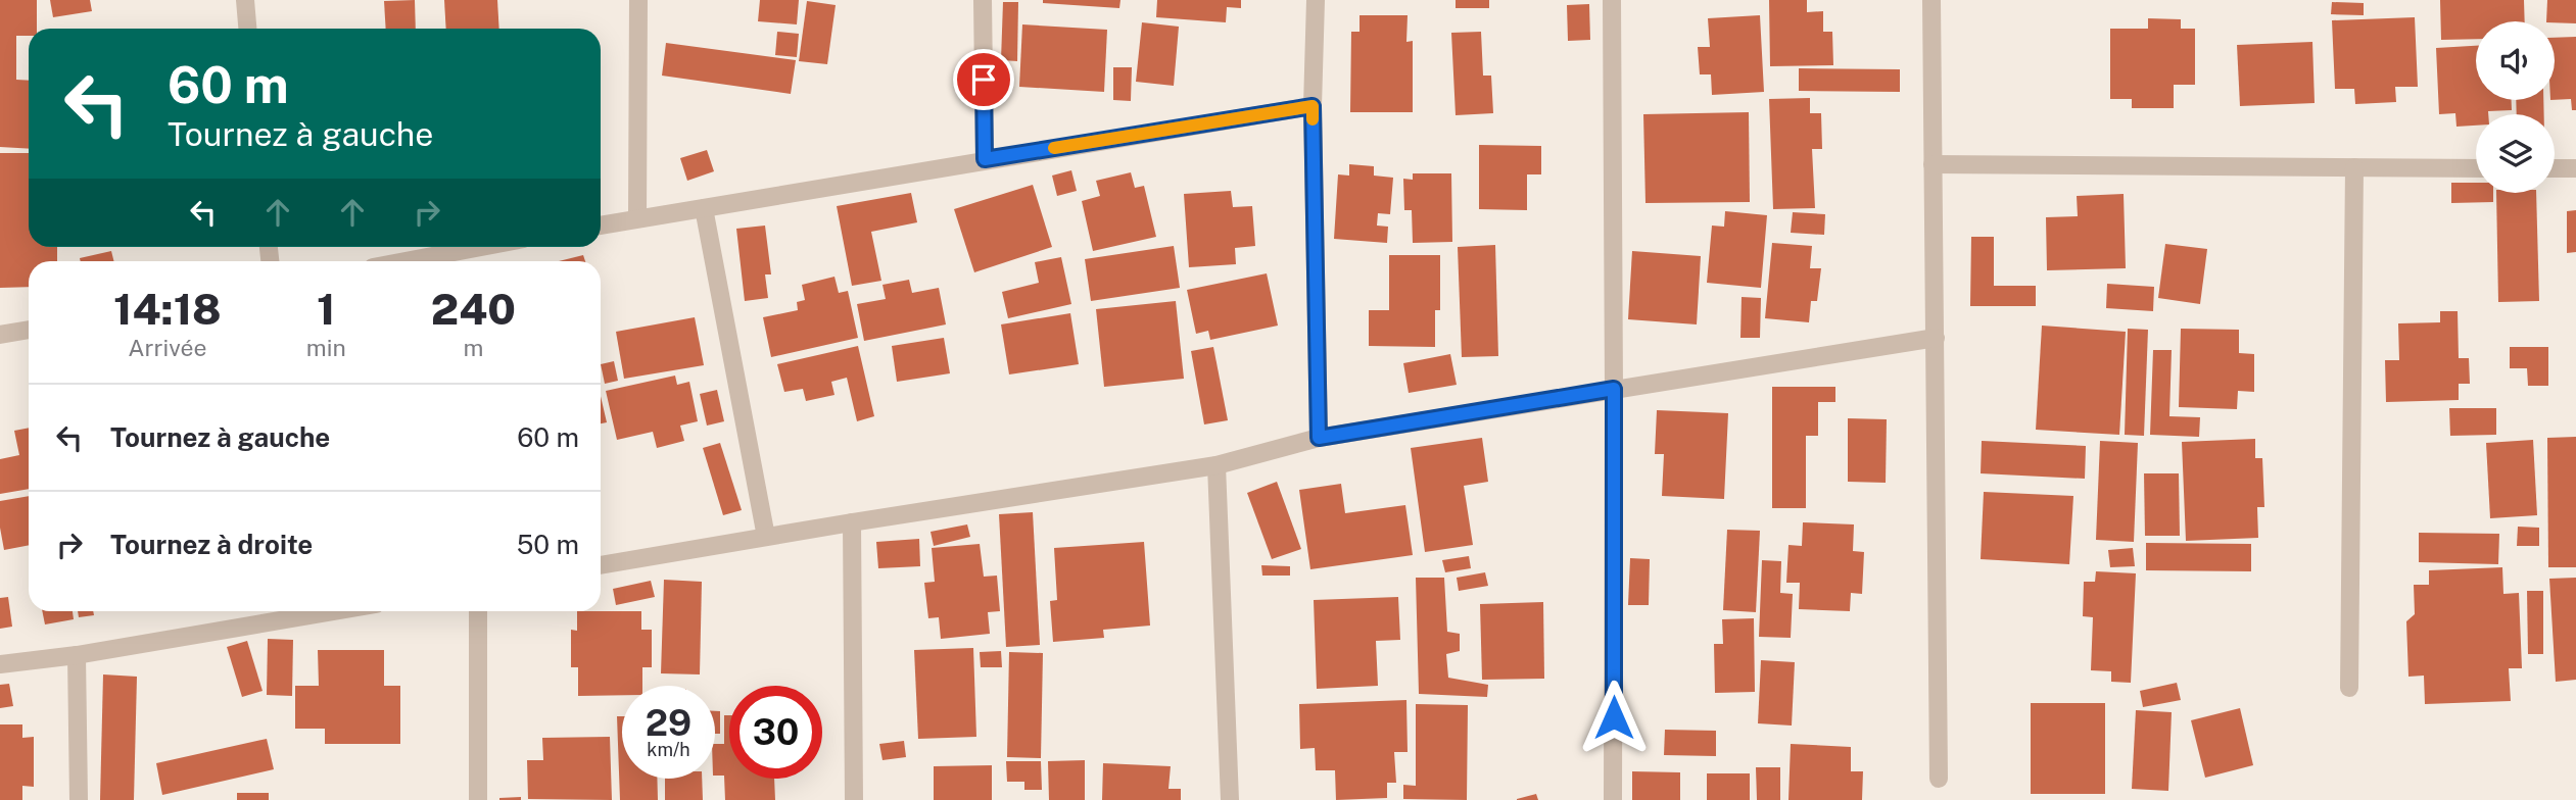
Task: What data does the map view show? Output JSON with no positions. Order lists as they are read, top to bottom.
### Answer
{
  "page": {
    "turn": ["60 m", "Tournez à gauche"],
    "eta": [
      "14:18",
      "Arrivée",
      "1",
      "min",
      "240",
      "m"
    ],
    "list": [
      {
        "name": "Tournez à gauche",
        "value": "60 m"
      },
      {
        "name": "Tournez à droite",
        "value": "50 m"
      }
    ],
    "speed": "29 km/h",
    "limit": "30"
  }
}
